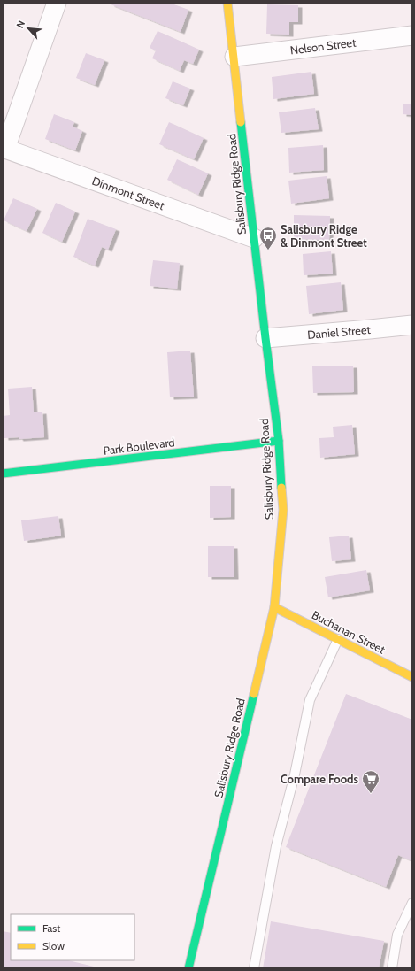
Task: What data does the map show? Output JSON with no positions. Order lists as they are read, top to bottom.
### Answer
{
  "streets": {
    "street": [
      "Nelson Street",
      "Salisbury Ridge Road",
      "Dinmont Street",
      "Daniel Street",
      "Park Boulevard",
      "Buchanan Street"
    ]
  },
  "crossings": [
    ["Nelson Street", "Salisbury Ridge Road"],
    ["Salisbury Ridge Road", "Dinmont Street"],
    ["Salisbury Ridge Road", "Daniel Street"],
    ["Salisbury Ridge Road", "Park Boulevard"],
    ["Salisbury Ridge Road", "Buchanan Street"]
  ],
  "places": {
    "bus stop": ["Salisbury Ridge & Dinmont Street"],
    "supermarket": ["Compare Foods"]
  },
  "legend": ["Fast", "Slow"],
  "north": "top left"
}
